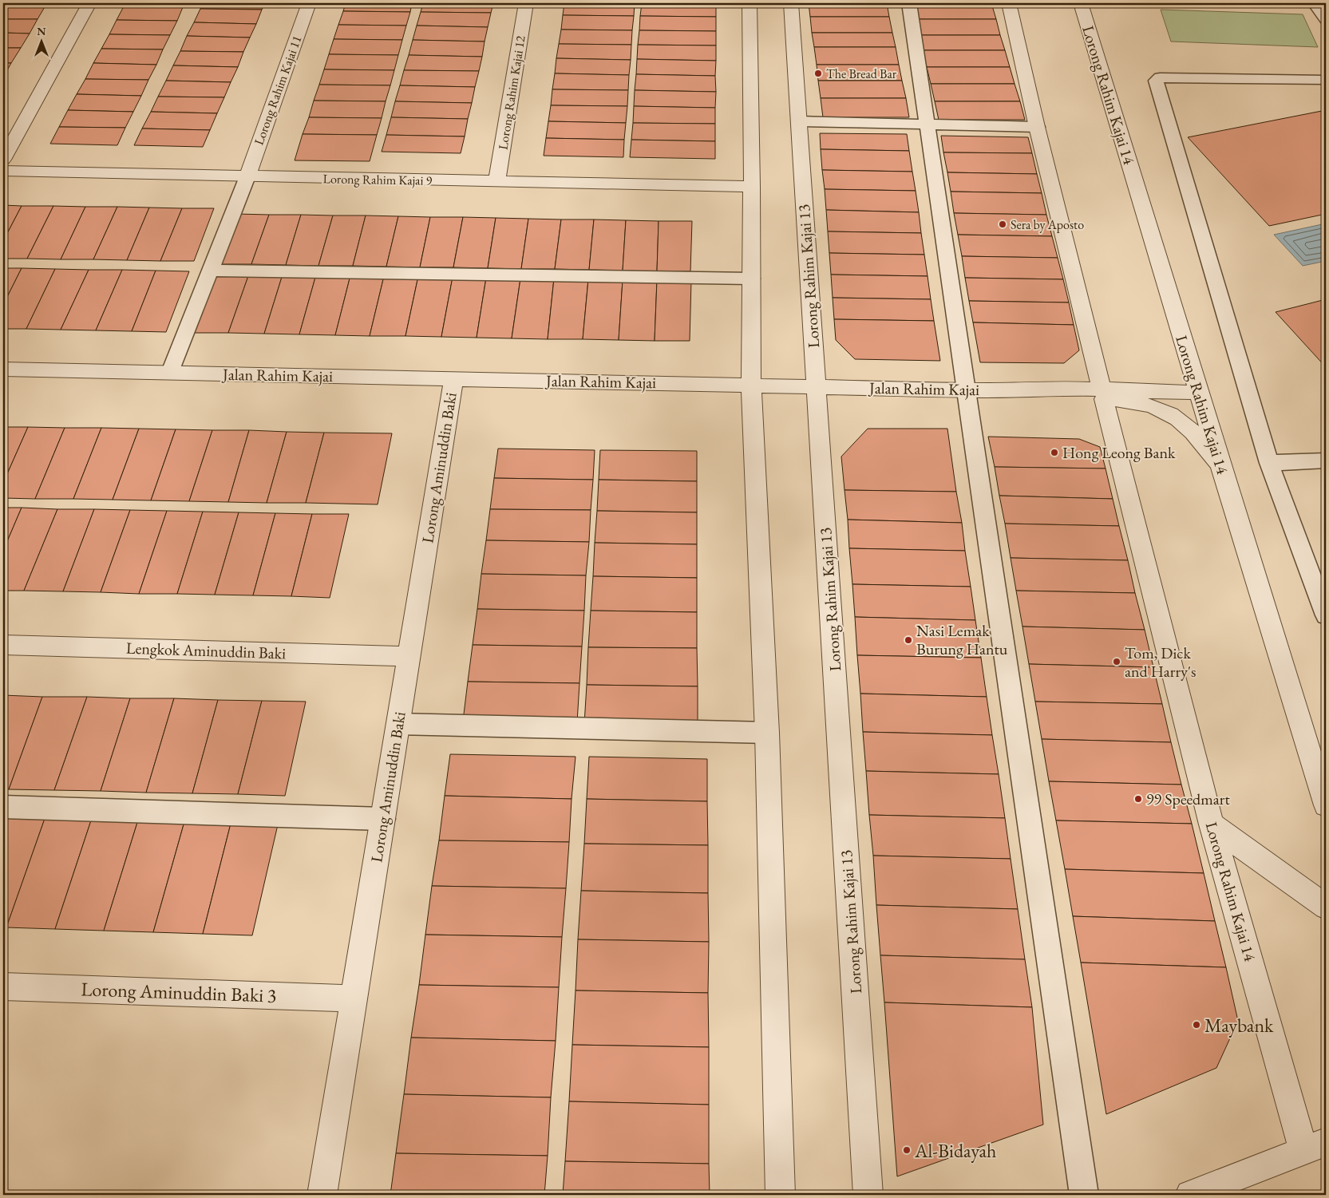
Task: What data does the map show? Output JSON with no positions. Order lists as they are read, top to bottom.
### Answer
{
  "streets": {
    "street": [
      "Lorong Rahim Kajai 11",
      "Lorong Rahim Kajai 12",
      "Lorong Rahim Kajai 14",
      "Lorong Rahim Kajai 9",
      "Lorong Rahim Kajai 13",
      "Jalan Rahim Kajai",
      "Lorong Aminuddin Baki",
      "Lengkok Aminuddin Baki",
      "Lorong Aminuddin Baki 3"
    ]
  },
  "crossings": [
    ["Lorong Rahim Kajai 11", "Lorong Rahim Kajai 9"],
    ["Lorong Rahim Kajai 12", "Lorong Rahim Kajai 9"],
    ["Lorong Rahim Kajai 14", "Jalan Rahim Kajai"],
    ["Lorong Rahim Kajai 13", "Jalan Rahim Kajai"],
    ["Jalan Rahim Kajai", "Lorong Aminuddin Baki"],
    ["Lorong Aminuddin Baki", "Lengkok Aminuddin Baki"],
    ["Lorong Aminuddin Baki", "Lorong Aminuddin Baki 3"]
  ],
  "places": [
    "The Bread Bar",
    "Sera by Aposto",
    "Hong Leong Bank",
    "Nasi Lemak Burung Hantu",
    "Tom, Dick and Harry's",
    "99 Speedmart",
    "Maybank",
    "Al-Bidayah"
  ],
  "north": "top"
}
